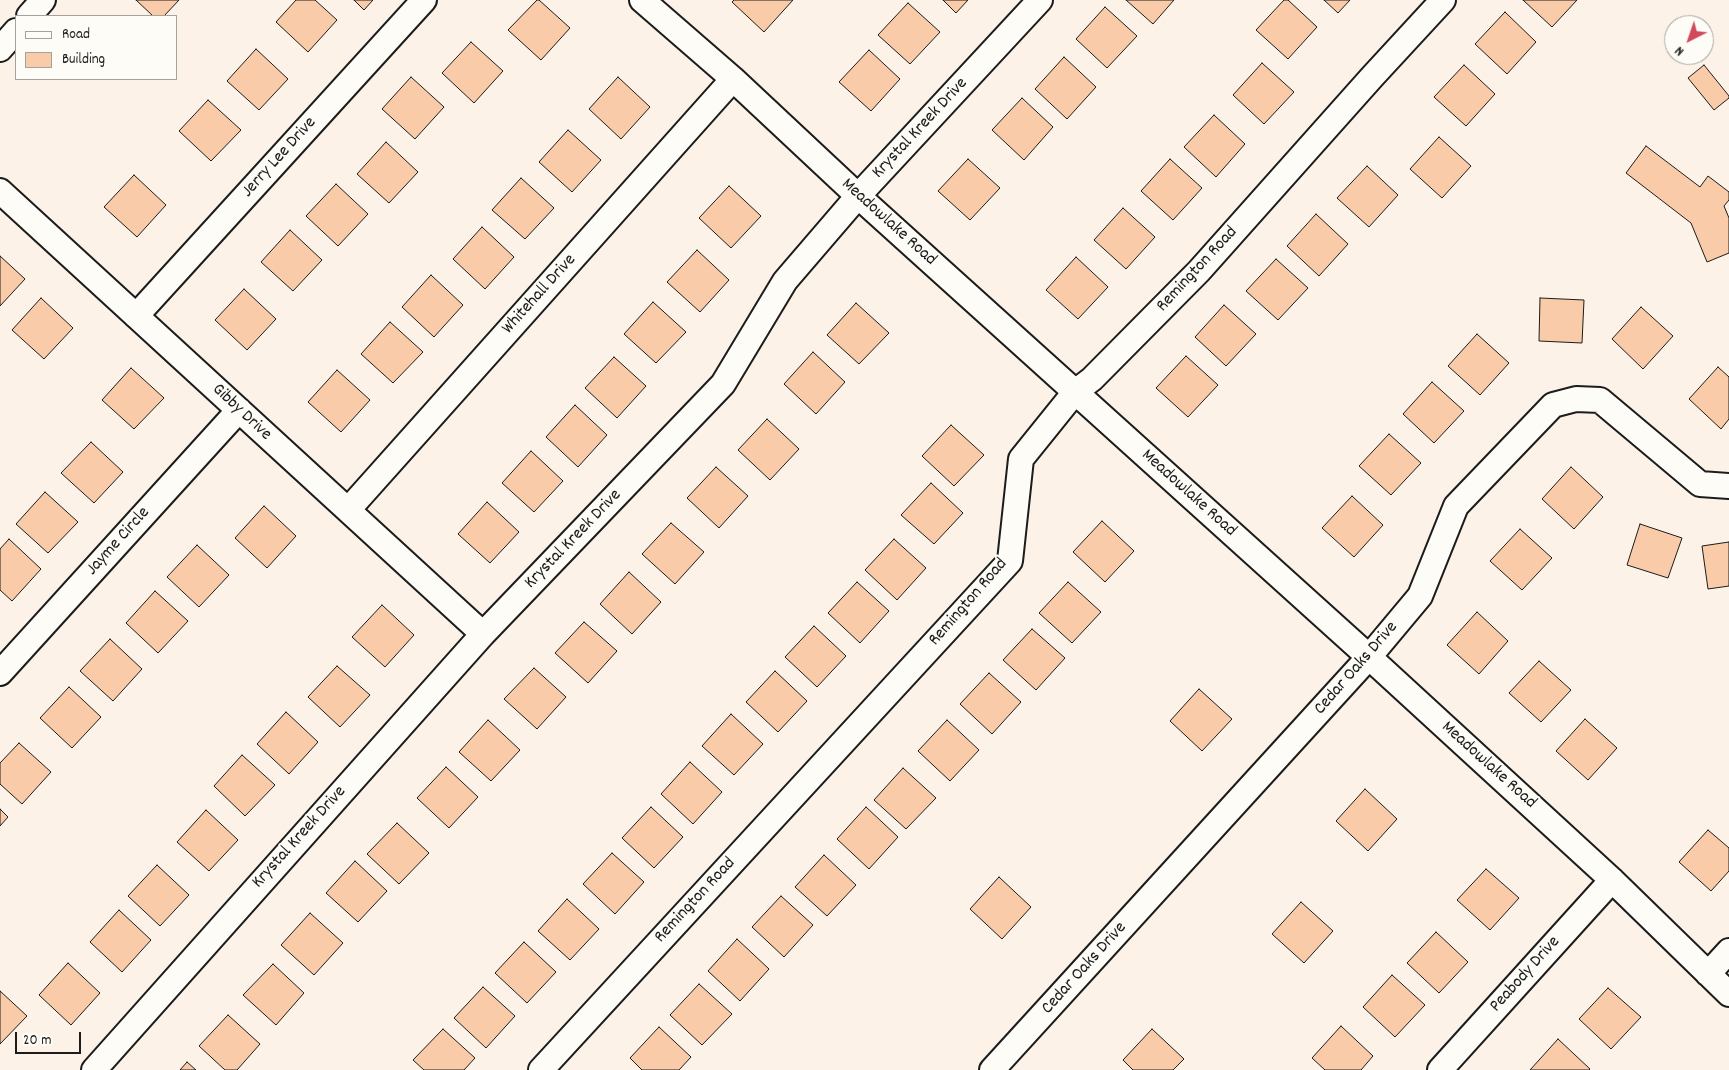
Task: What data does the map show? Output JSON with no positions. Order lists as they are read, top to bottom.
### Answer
{
  "streets": {
    "street": [
      "Krystal Kreek Drive",
      "Jerry Lee Drive",
      "Meadowlake Road",
      "Remington Road",
      "Whitehall Drive",
      "Gibby Drive",
      "Jayme Circle",
      "Cedar Oaks Drive",
      "Peabody Drive"
    ]
  },
  "crossings": [
    ["Krystal Kreek Drive", "Meadowlake Road"],
    ["Krystal Kreek Drive", "Gibby Drive"],
    ["Jerry Lee Drive", "Gibby Drive"],
    ["Meadowlake Road", "Remington Road"],
    ["Meadowlake Road", "Whitehall Drive"],
    ["Meadowlake Road", "Cedar Oaks Drive"],
    ["Meadowlake Road", "Peabody Drive"],
    ["Whitehall Drive", "Gibby Drive"],
    ["Gibby Drive", "Jayme Circle"]
  ],
  "legend": ["Road", "Building"],
  "scale_bar": "20 m",
  "north": "bottom left"
}
